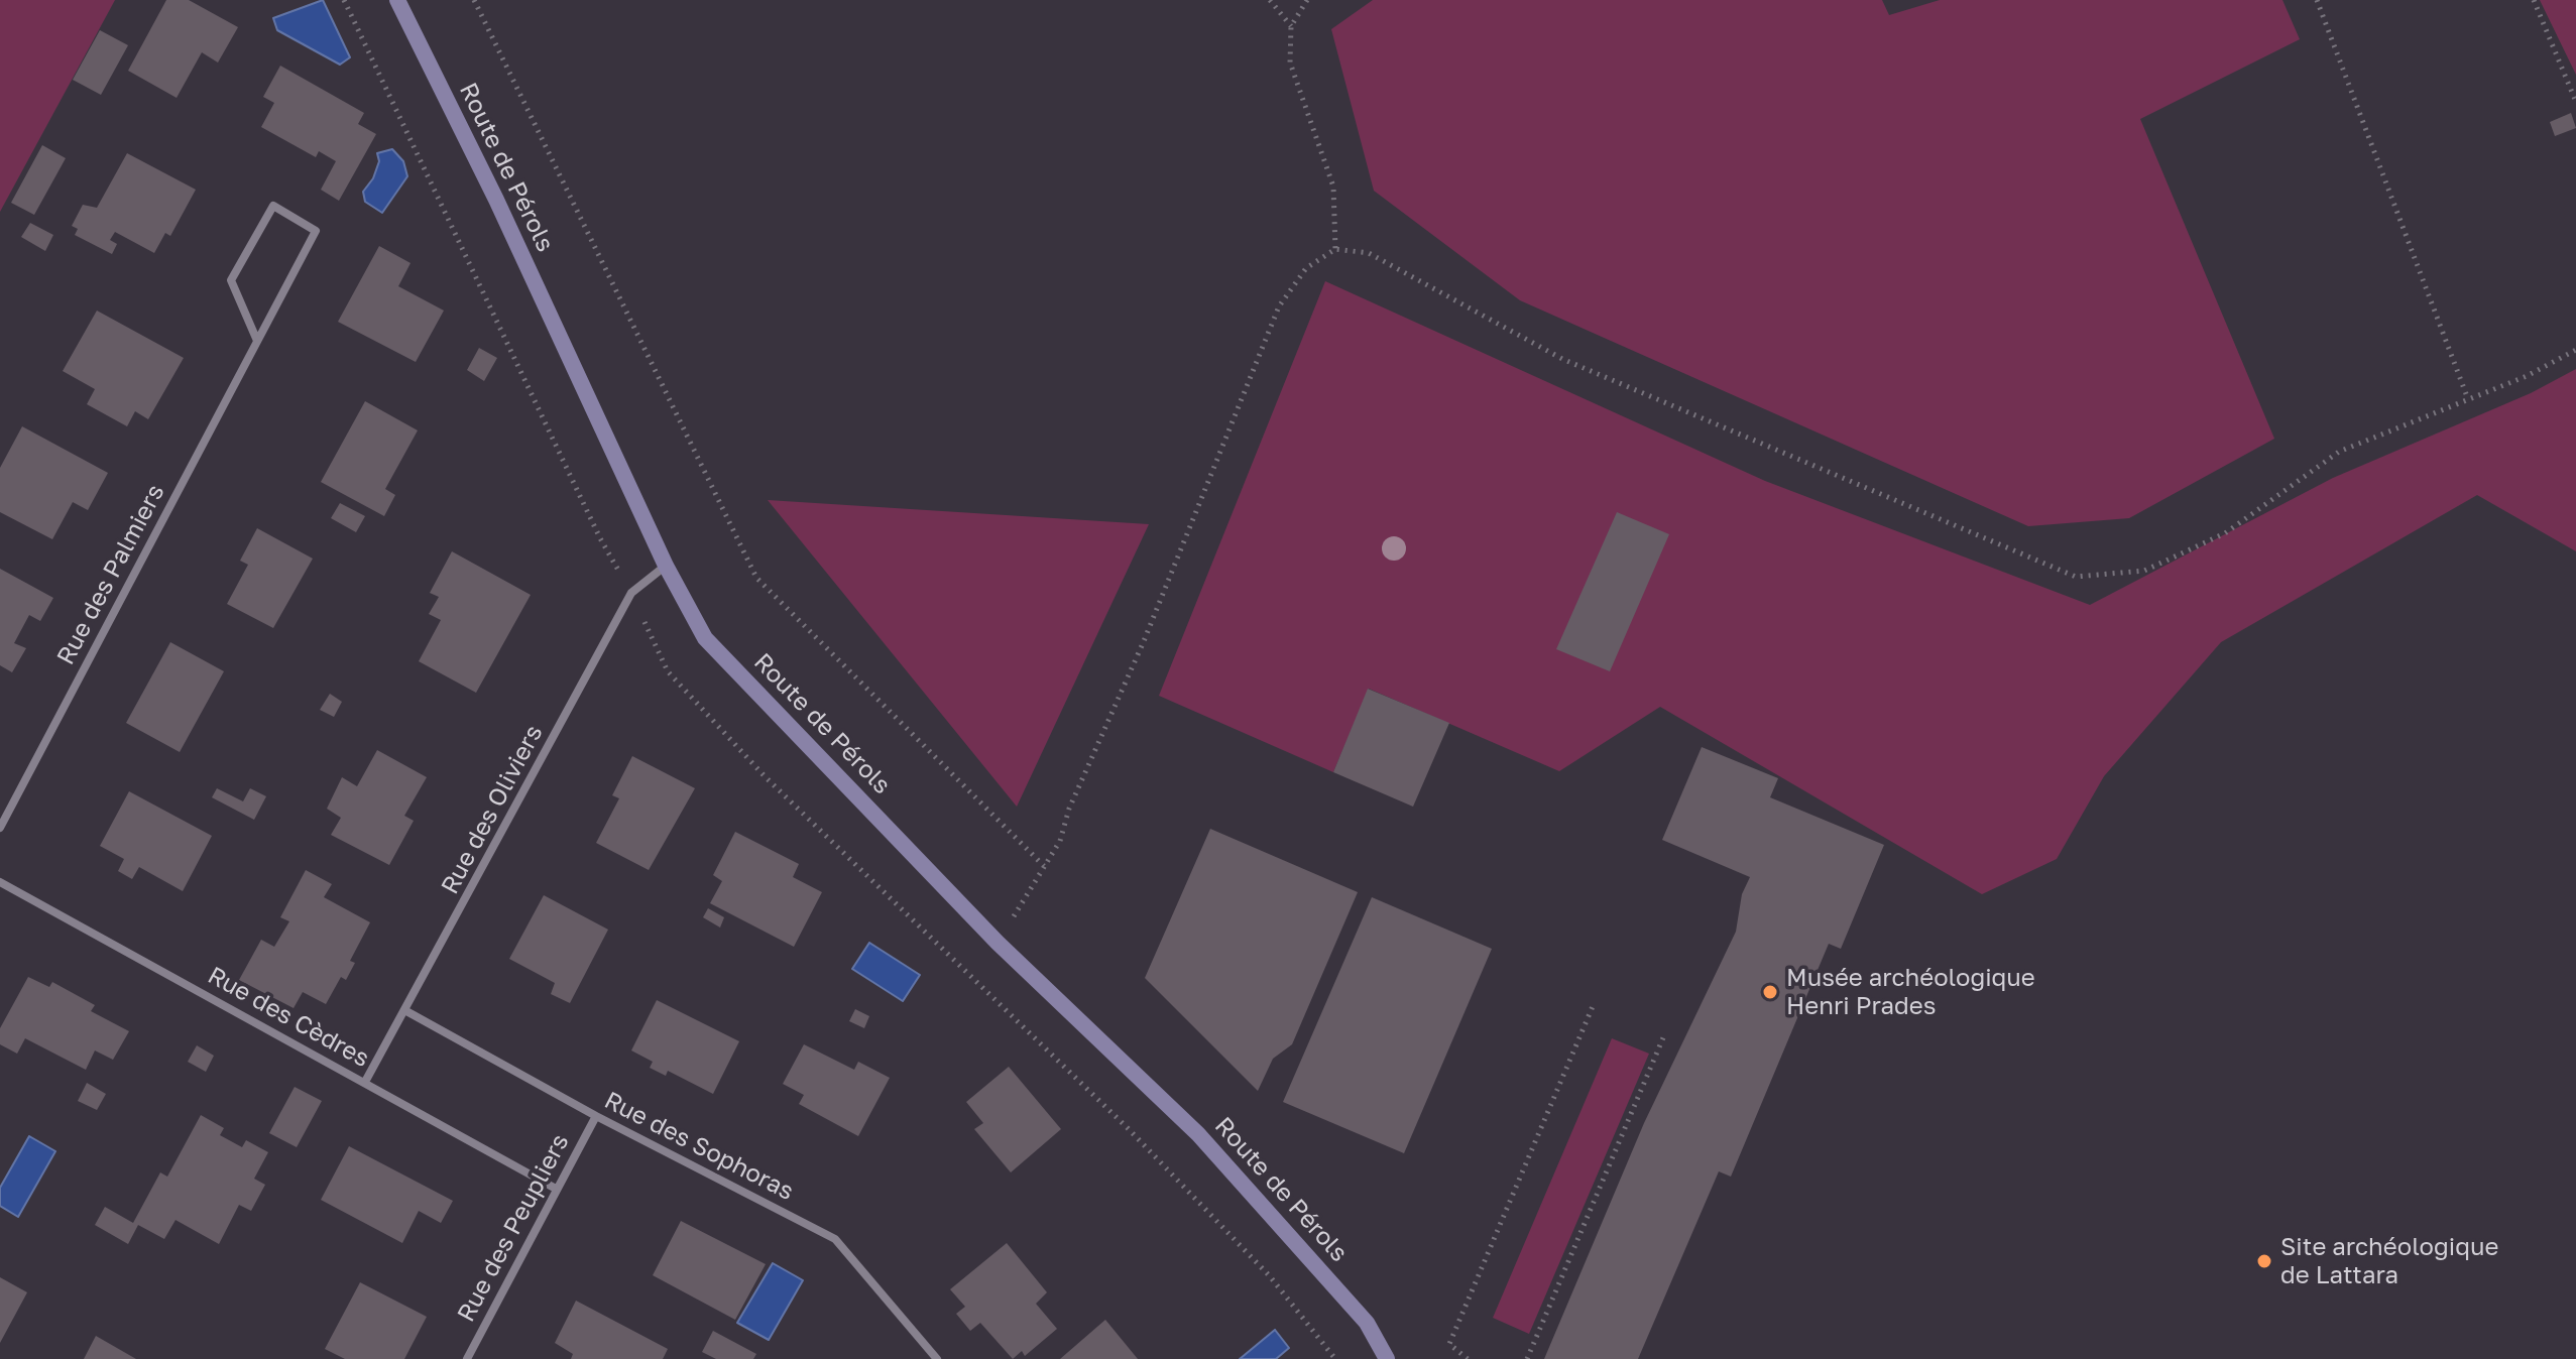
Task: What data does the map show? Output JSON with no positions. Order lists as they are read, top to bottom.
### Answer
{
  "streets": {
    "street": [
      "Route de Pérols",
      "Rue des Palmiers",
      "Rue des Oliviers",
      "Rue des Cèdres",
      "Rue des Sophoras",
      "Rue des Peupliers"
    ]
  },
  "crossings": [
    ["Route de Pérols", "Rue des Oliviers"],
    ["Rue des Oliviers", "Rue des Cèdres"],
    ["Rue des Oliviers", "Rue des Sophoras"],
    ["Rue des Cèdres", "Rue des Peupliers"],
    ["Rue des Sophoras", "Rue des Peupliers"]
  ],
  "places": ["Musée archéologique Henri Prades", "Site archéologique de Lattara"]
}
